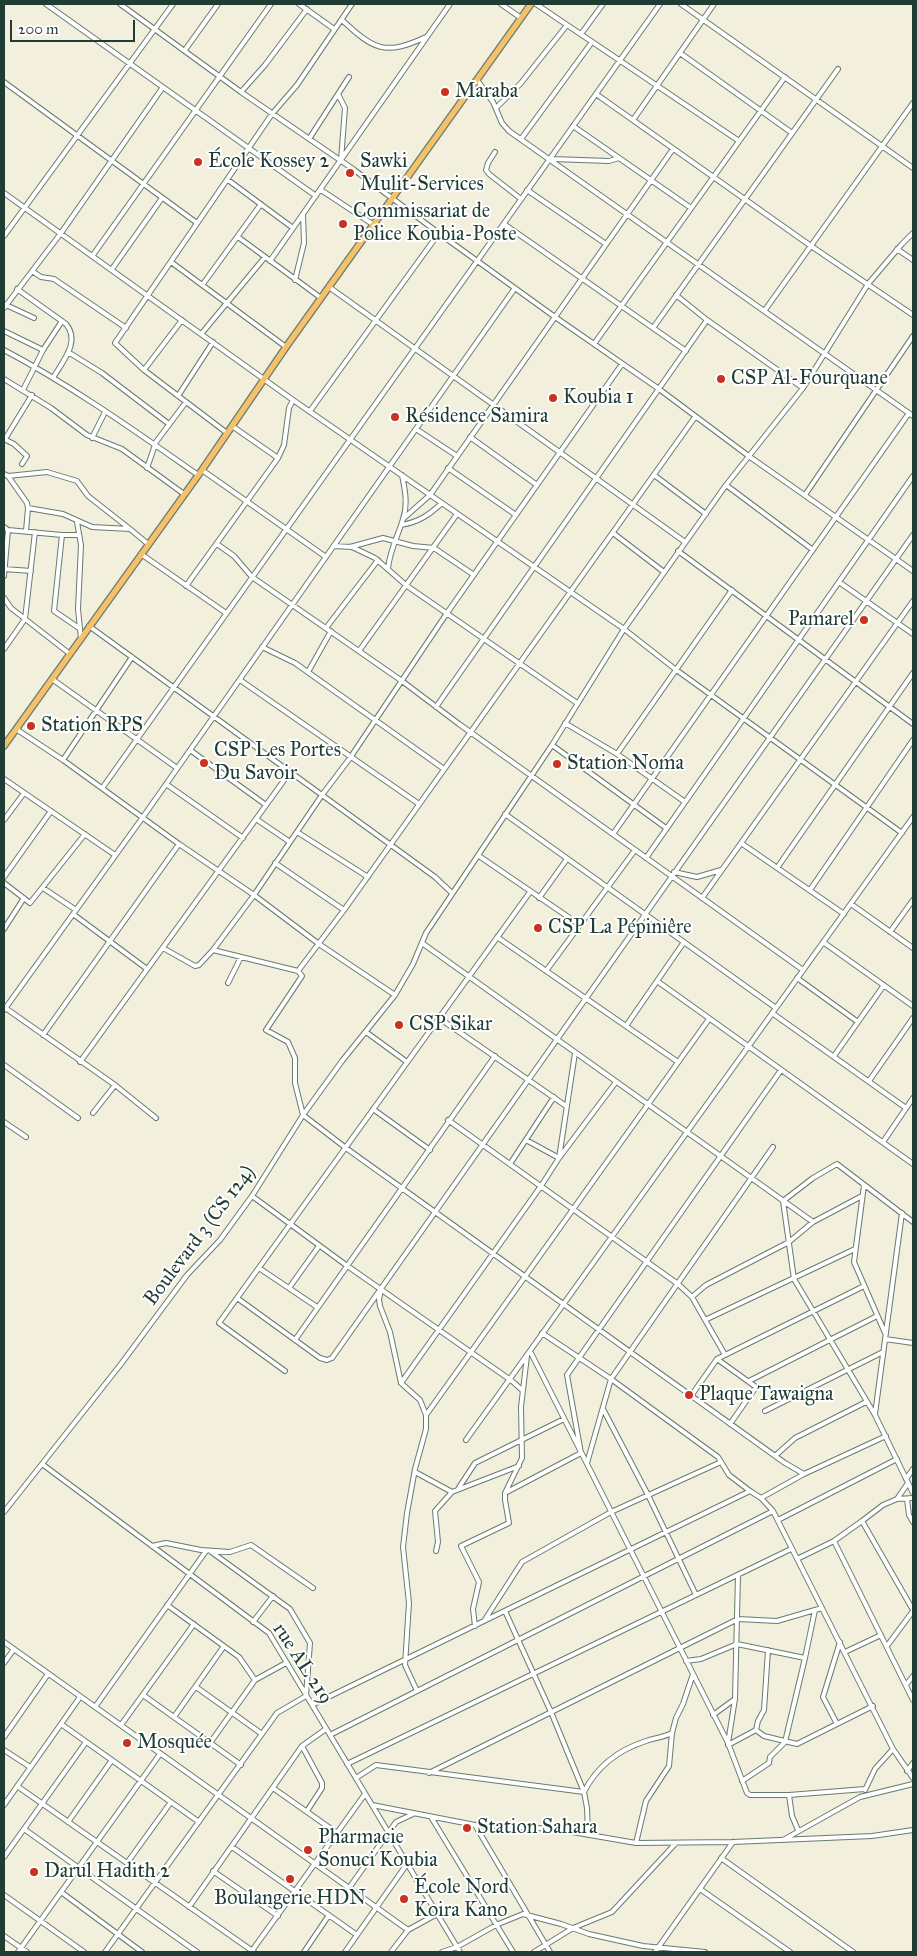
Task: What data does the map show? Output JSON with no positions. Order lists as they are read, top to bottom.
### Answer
{
  "streets": {
    "street": ["Boulevard 3 (CS 124)", "rue AL 219"]
  },
  "crossings": [
    ["Boulevard 3 (CS 124)", "rue AL 219"]
  ],
  "places": [
    "Maraba",
    "École Kossey 2",
    "Sawki Mulit-Services",
    "Commissariat de Police Koubia-Poste",
    "CSP Al-Fourquane",
    "Koubia 1",
    "Résidence Samira",
    "Pamarel",
    "Station RPS",
    "CSP Les Portes Du Savoir",
    "Station Noma",
    "CSP La Pépiniêre",
    "CSP Sikar",
    "Plaque Tawaigna",
    "Mosquée",
    "Station Sahara",
    "Pharmacie Sonuci Koubia",
    "Darul Hadith 2",
    "Boulangerie HDN",
    "École Nord Koira Kano"
  ],
  "scale_bar": "200 m"
}
